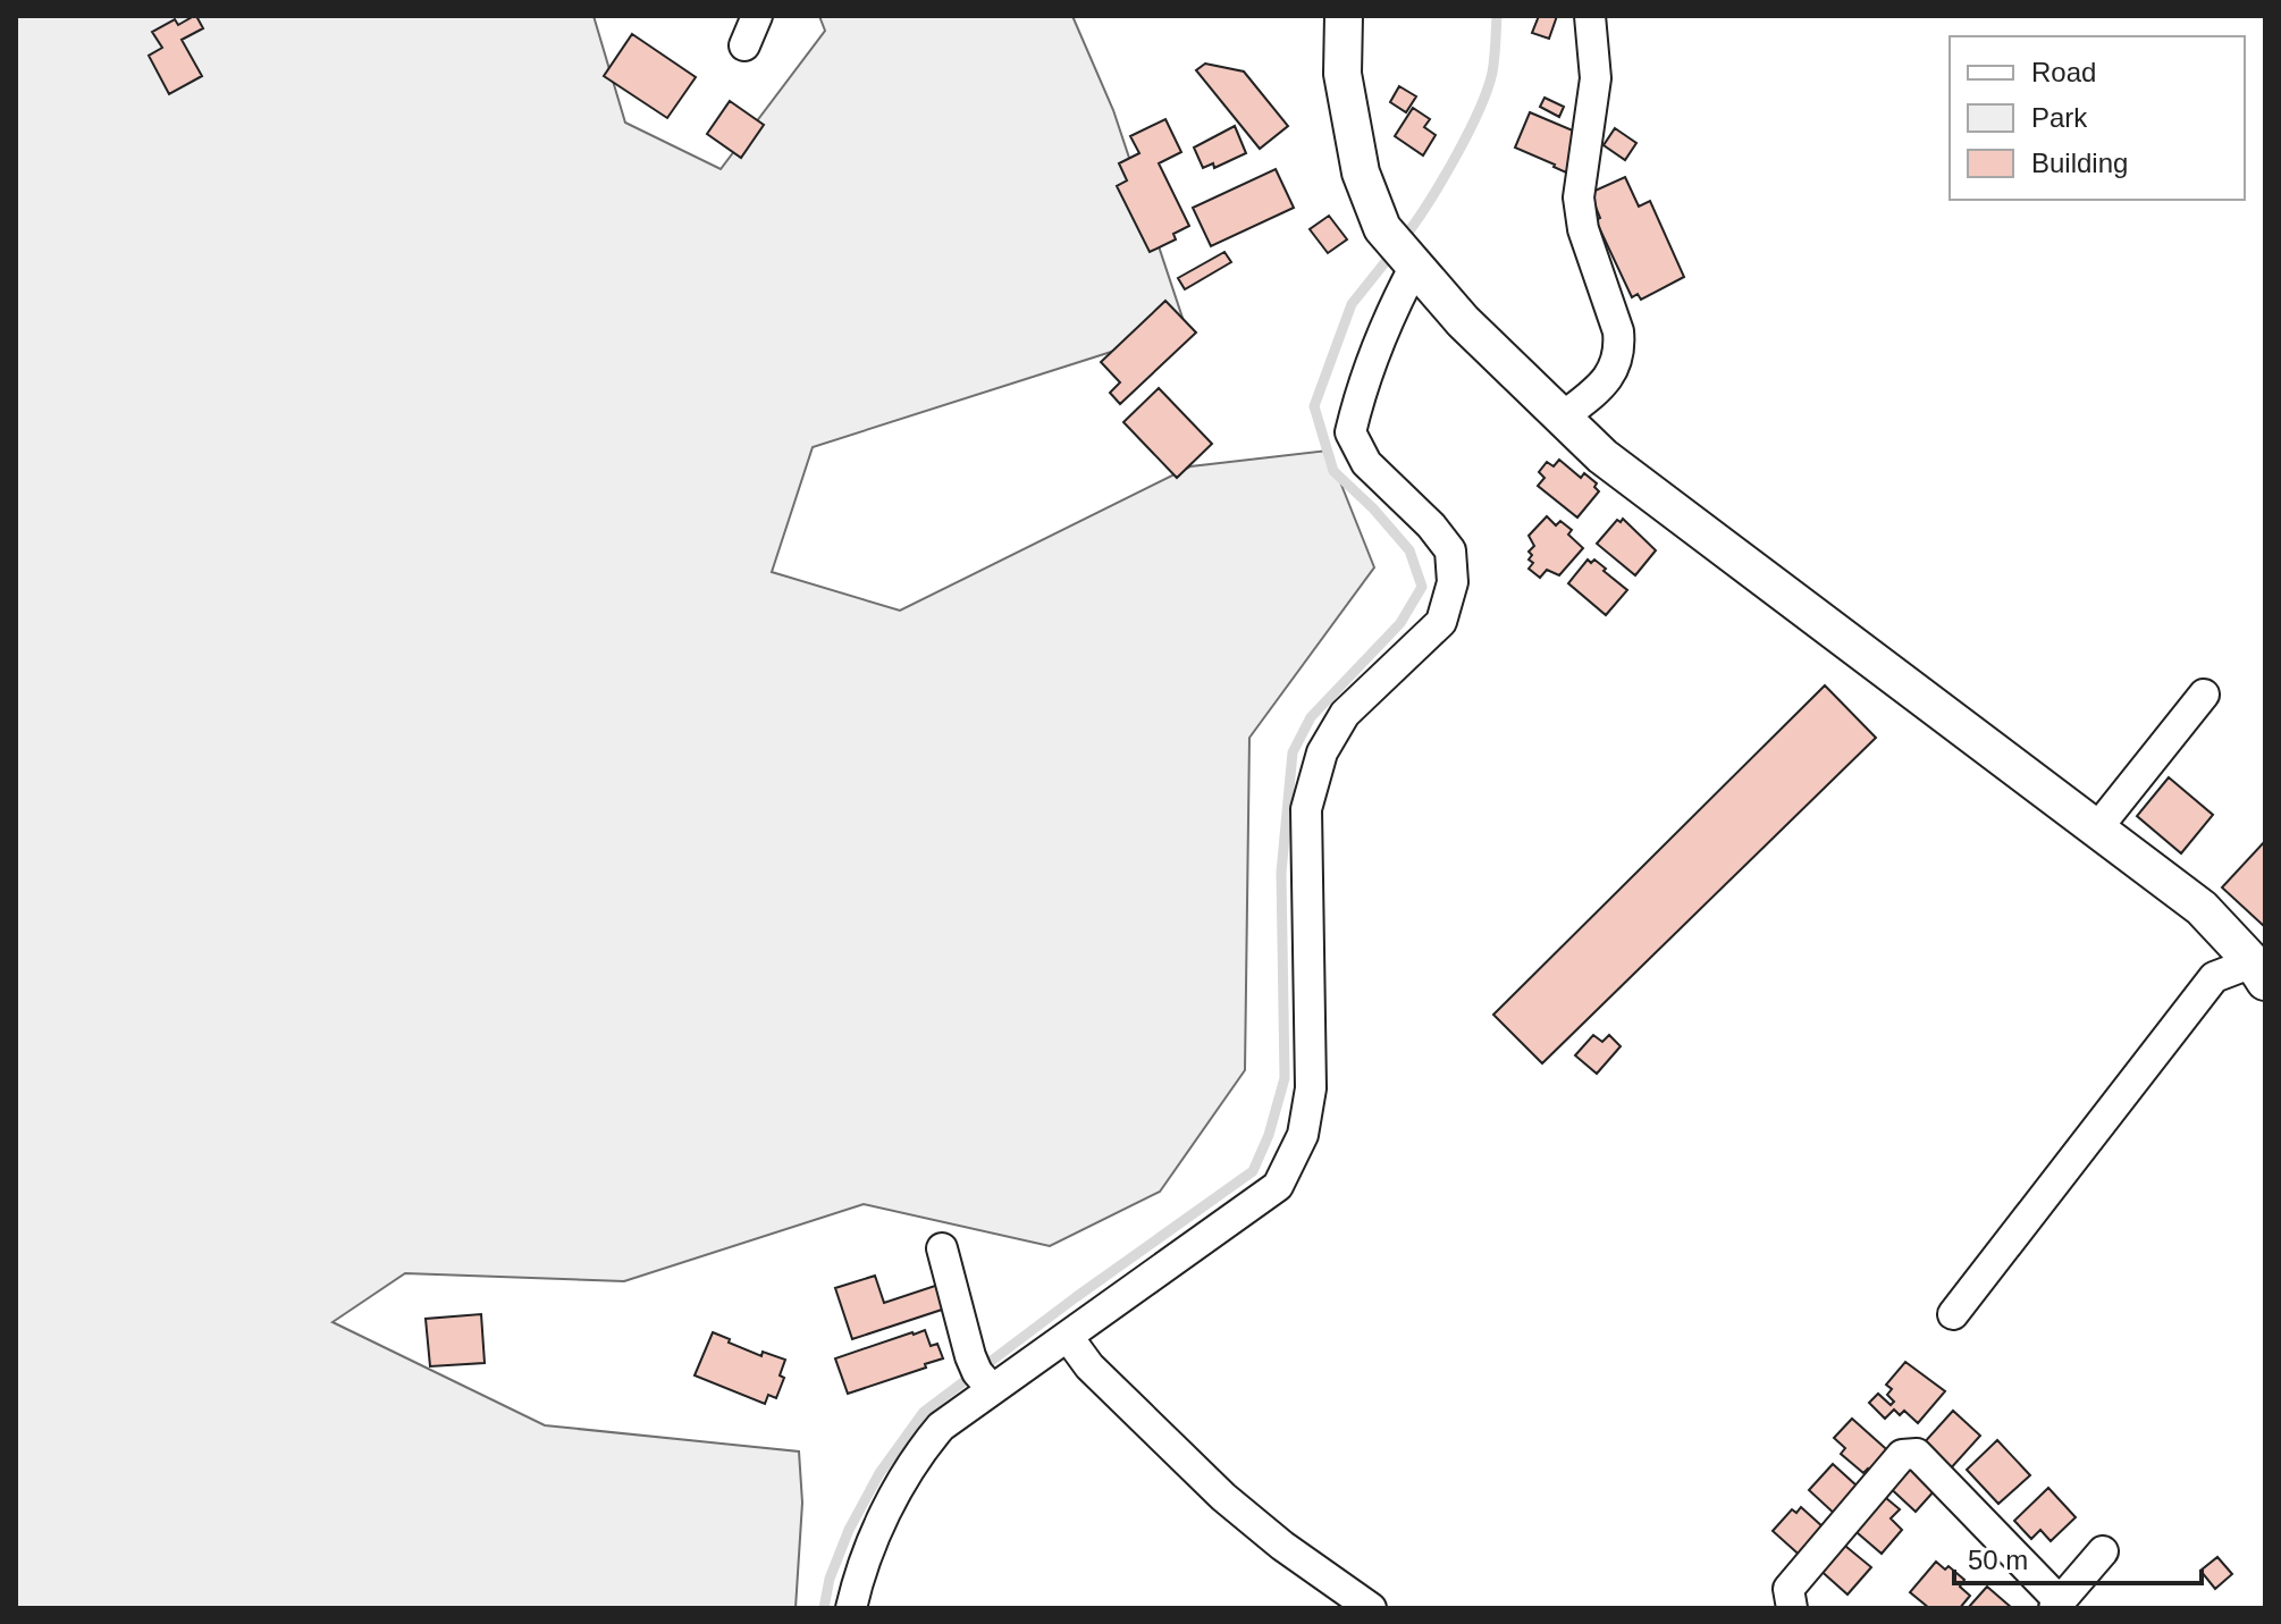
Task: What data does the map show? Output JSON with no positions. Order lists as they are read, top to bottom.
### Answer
{
  "legend": ["Road", "Park", "Building"],
  "scale_bar": "50 m"
}
